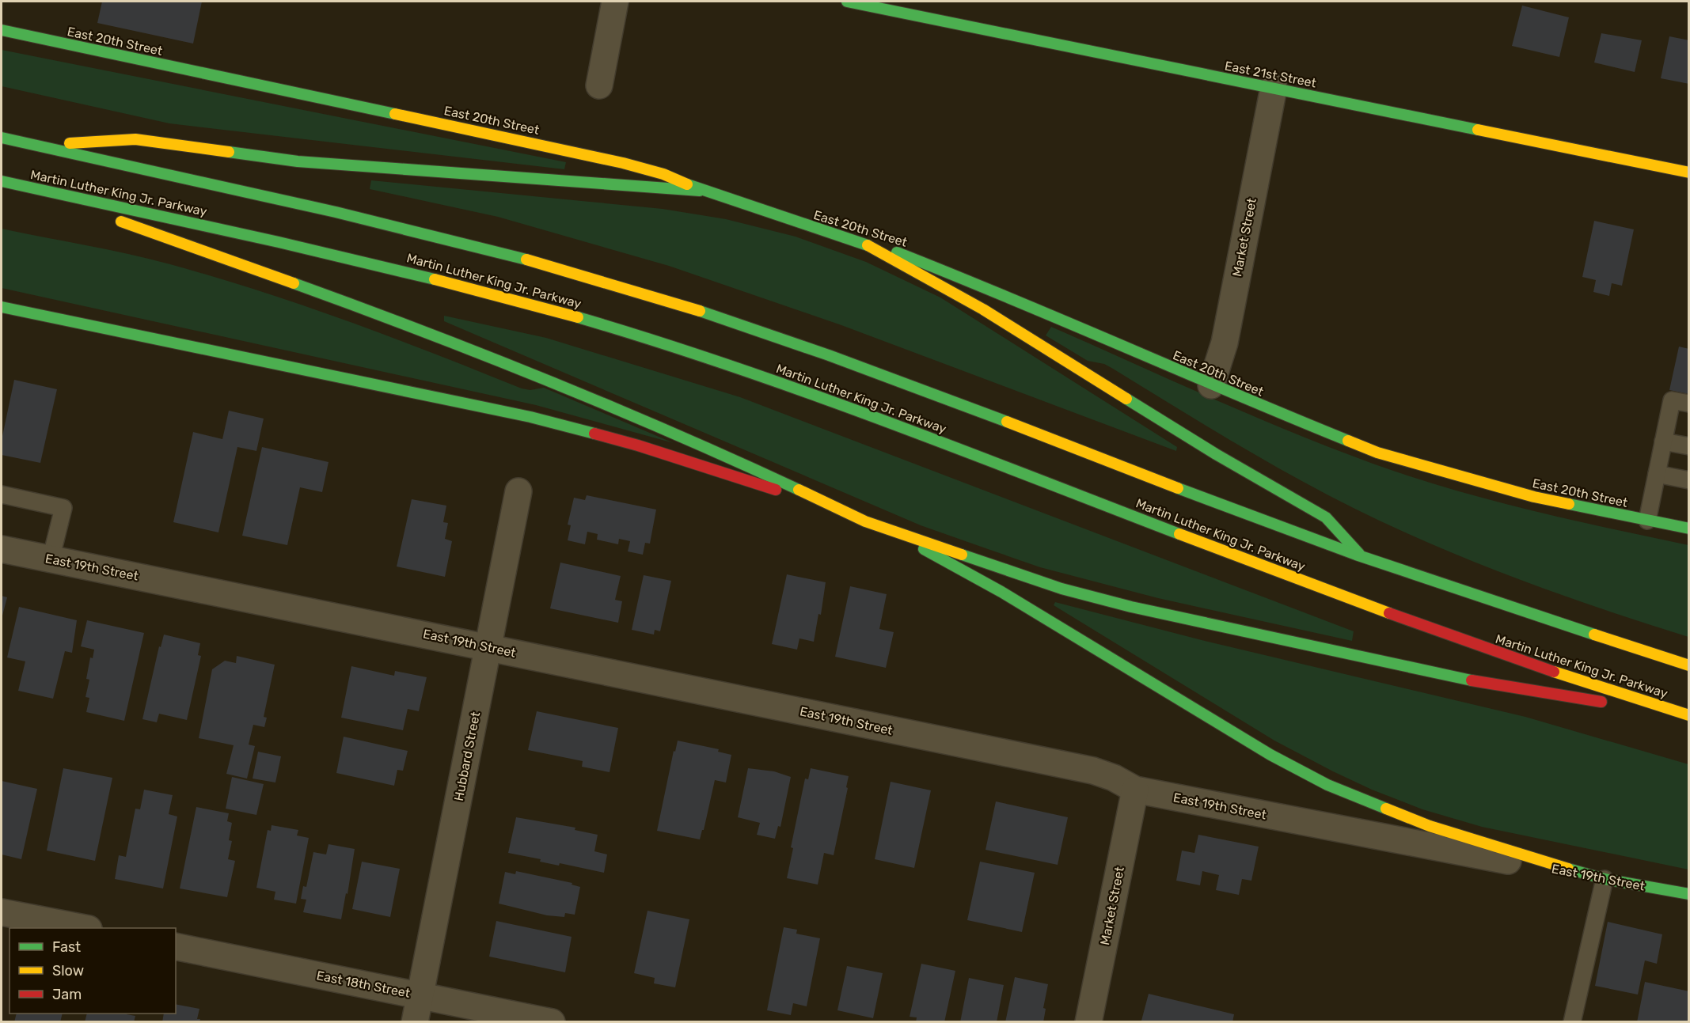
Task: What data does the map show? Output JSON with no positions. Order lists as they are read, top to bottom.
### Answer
{
  "streets": {
    "main road": [
      "East 20th Street",
      "East 21st Street",
      "Martin Luther King Jr. Parkway",
      "East 19th Street"
    ],
    "street": ["Market Street", "Hubbard Street", "East 18th Street"]
  },
  "crossings": [
    ["East 20th Street", "Market Street"],
    ["East 21st Street", "Market Street"],
    ["Market Street", "East 19th Street"],
    ["East 19th Street", "Hubbard Street"],
    ["Hubbard Street", "East 18th Street"]
  ],
  "legend": ["Fast", "Slow", "Jam"]
}
